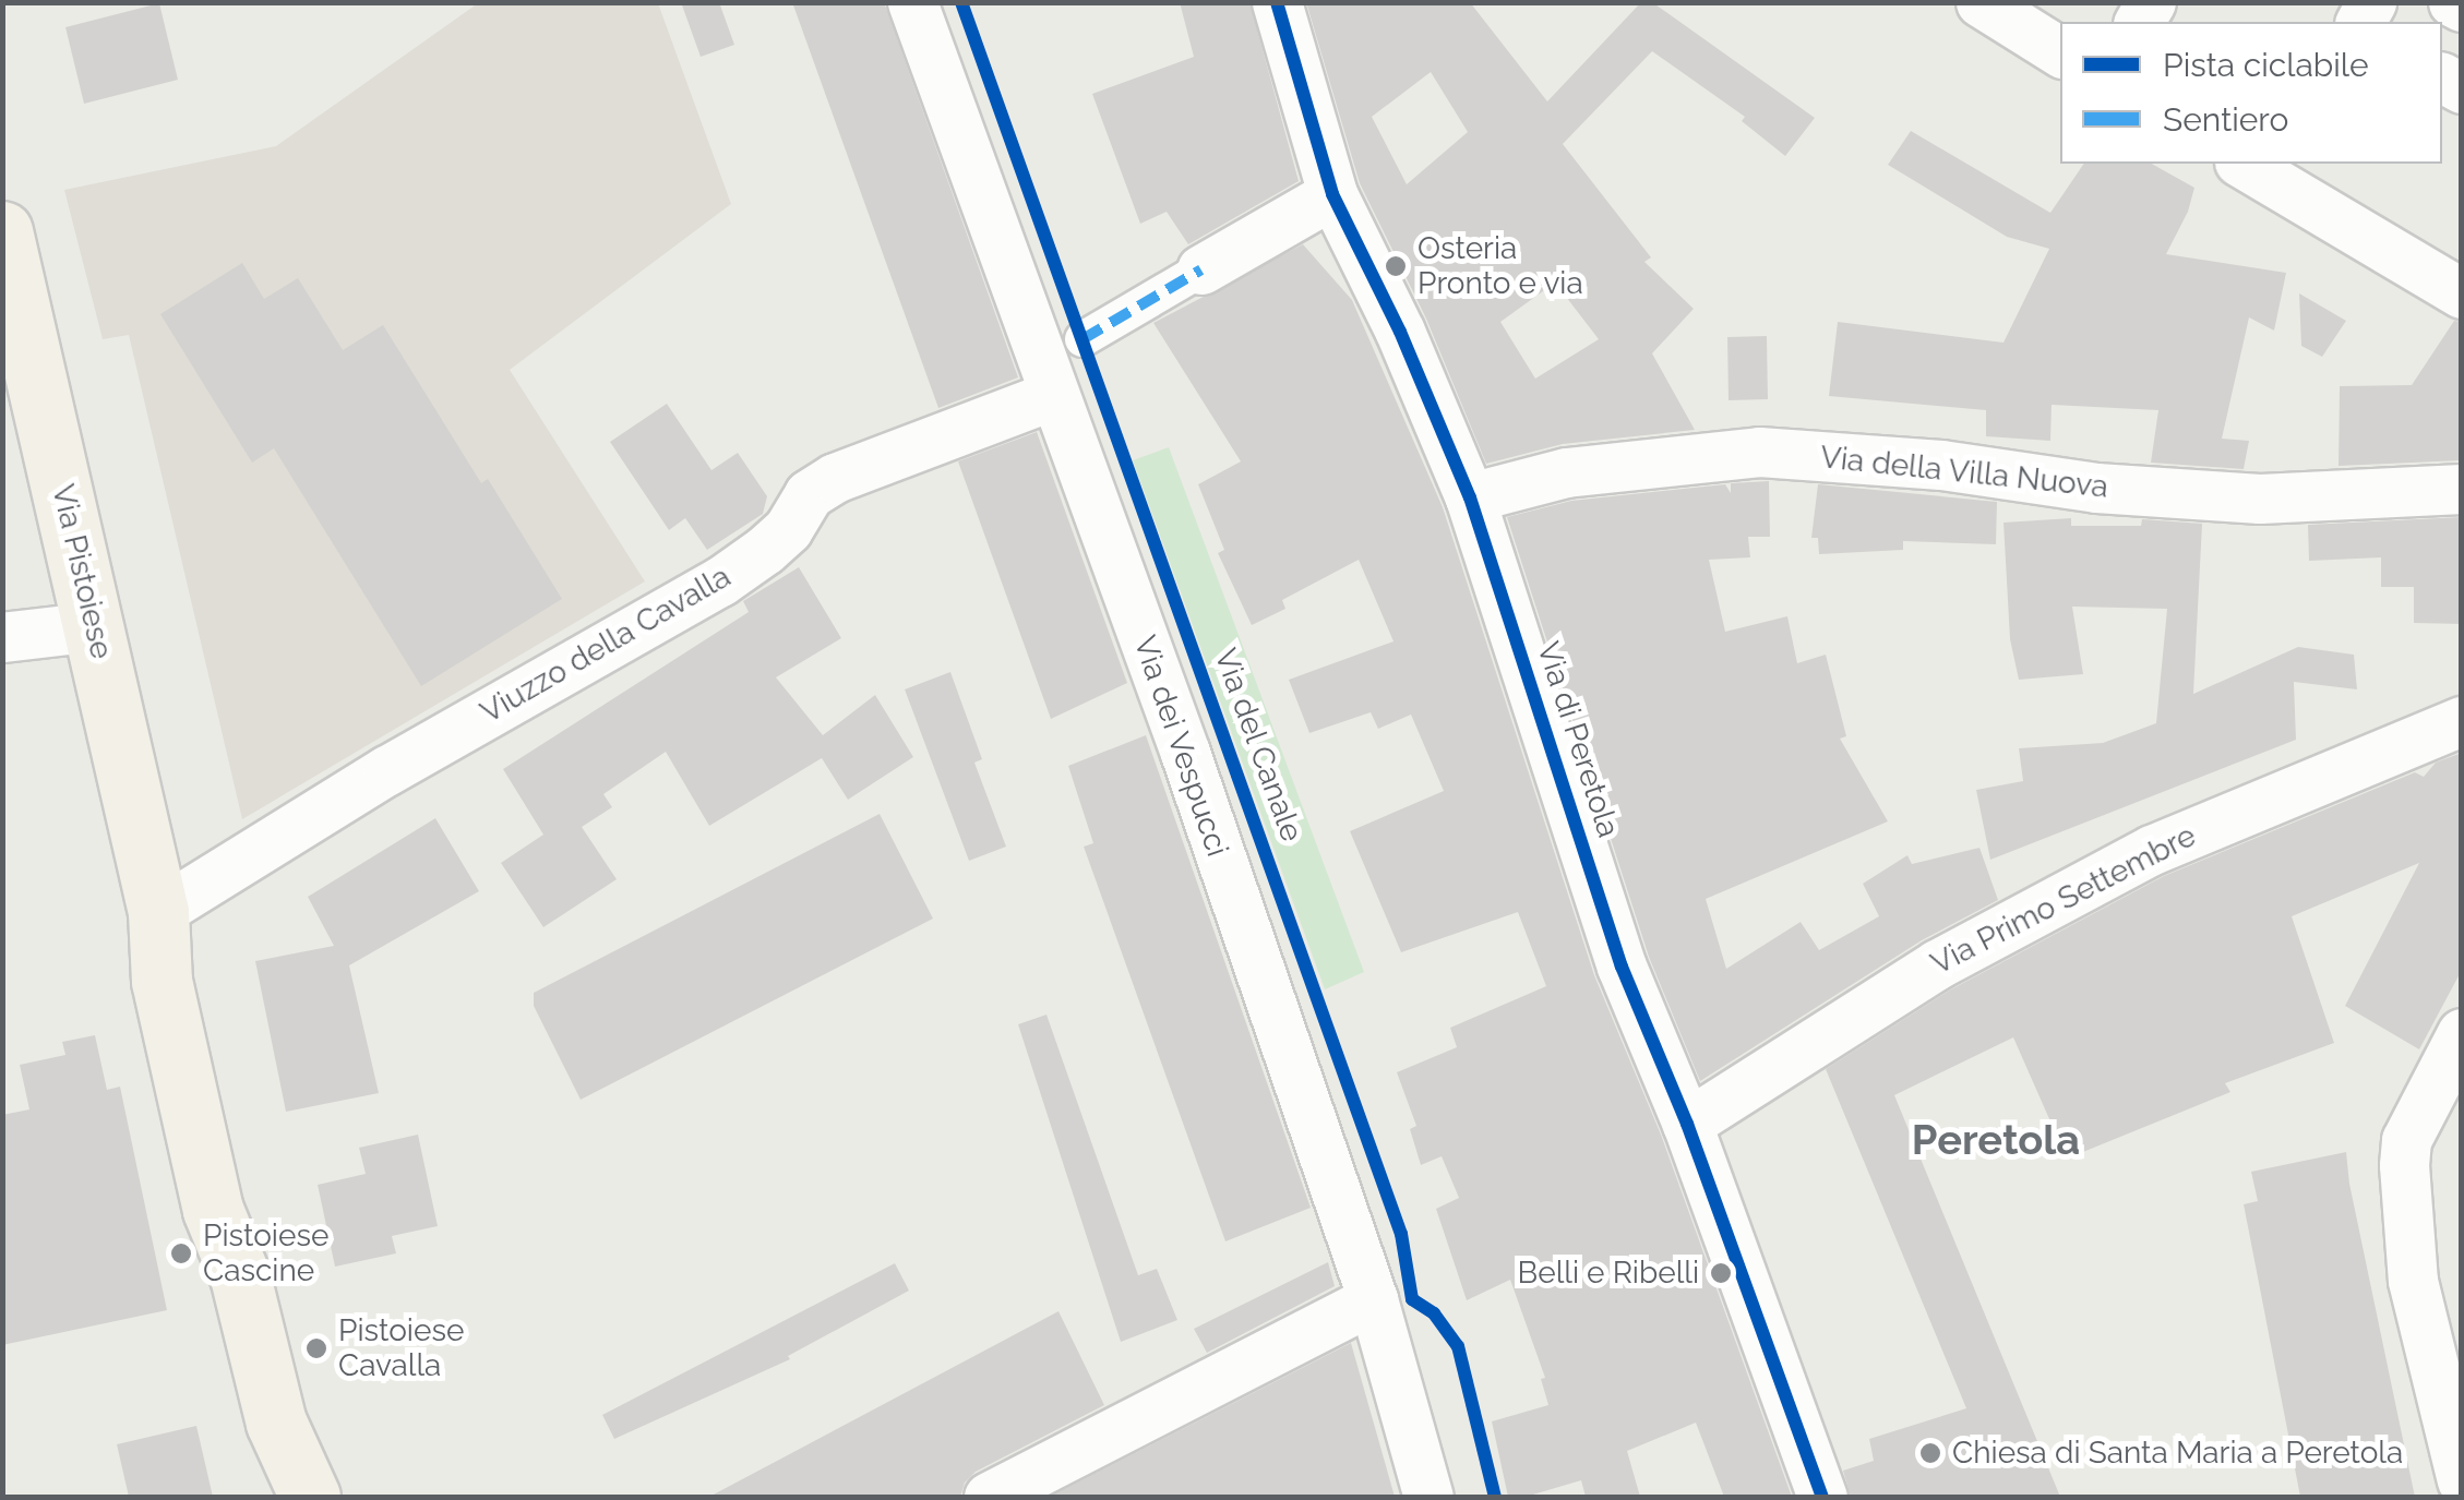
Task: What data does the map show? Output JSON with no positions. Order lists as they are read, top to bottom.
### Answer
{
  "streets": {
    "main road": ["Via Pistoiese"],
    "street": [
      "Via della Villa Nuova",
      "Viuzzo della Cavalla",
      "Via di Peretola",
      "Via dei Vespucci",
      "Via Primo Settembre"
    ],
    "cycle path": ["Via del Canale"]
  },
  "crossings": [
    ["Via della Villa Nuova", "Via di Peretola"],
    ["Via Pistoiese", "Viuzzo della Cavalla"],
    ["Viuzzo della Cavalla", "Via dei Vespucci"],
    ["Via di Peretola", "Via Primo Settembre"]
  ],
  "districts": ["Peretola"],
  "places": [
    "Osteria Pronto e via",
    "Pistoiese Cascine",
    "Belli e Ribelli",
    "Pistoiese Cavalla",
    "Chiesa di Santa Maria a Peretola"
  ],
  "legend": ["Pista ciclabile", "Sentiero"]
}
